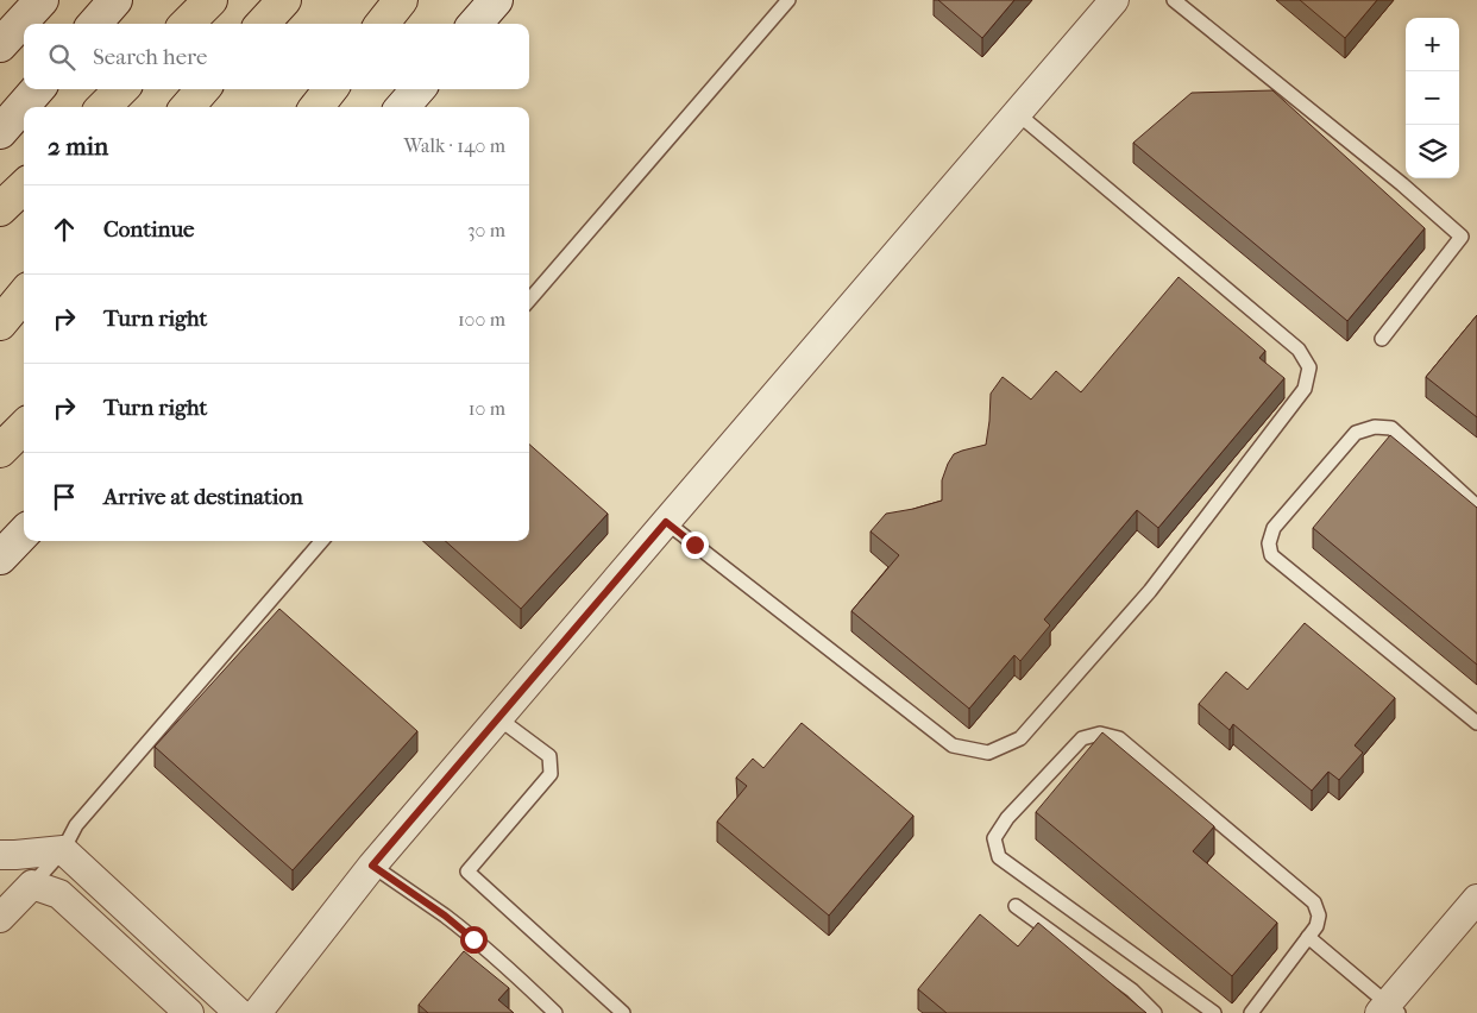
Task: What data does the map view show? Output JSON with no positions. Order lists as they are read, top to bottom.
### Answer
{
  "page": {
    "map_buttons": ["+", "−"],
    "search": "Search here",
    "heading": ["2 min", "Walk · 140 m"],
    "list": [
      ["Continue", "30 m"],
      ["Turn right", "100 m"],
      ["Turn right", "10 m"],
      "Arrive at destination"
    ]
  }
}
